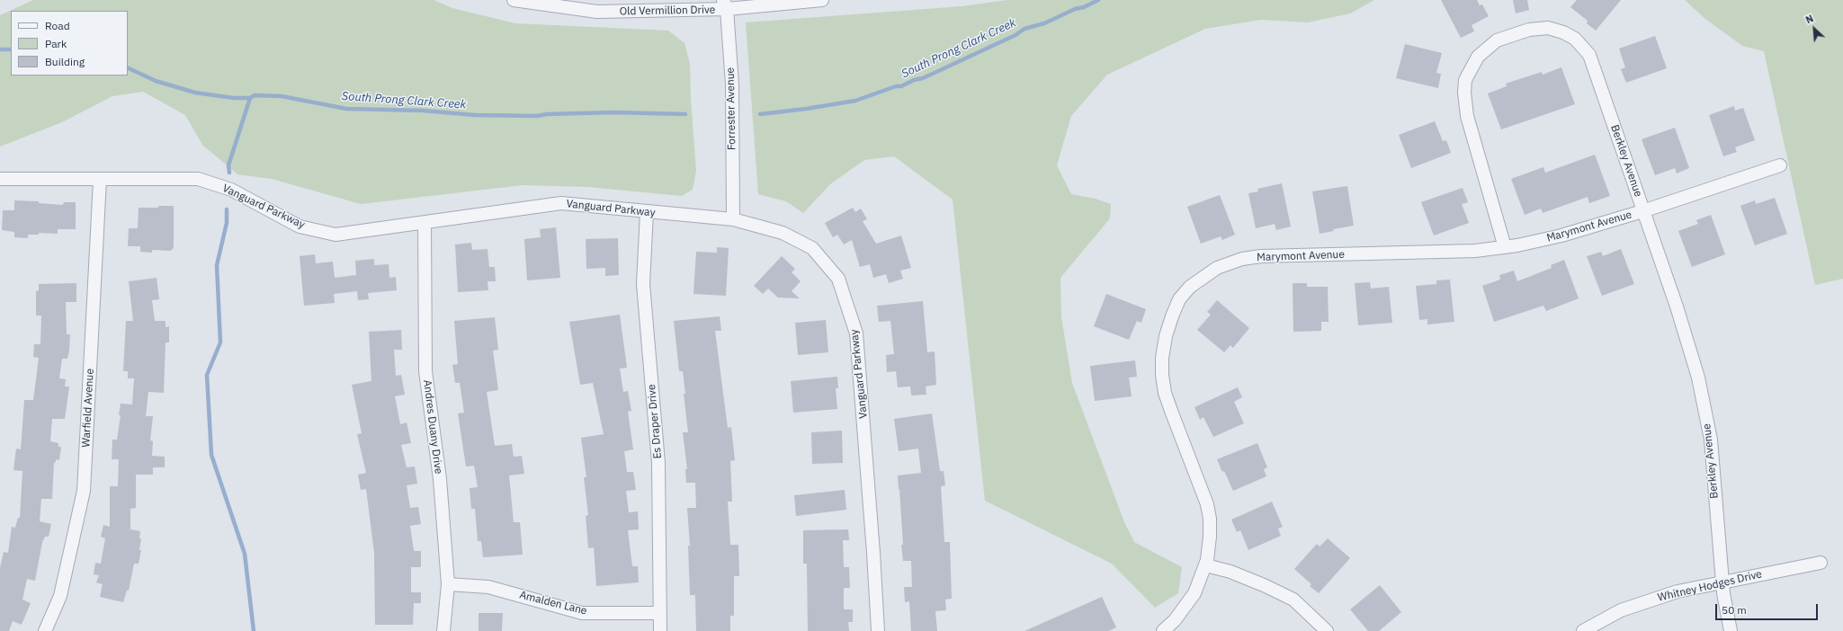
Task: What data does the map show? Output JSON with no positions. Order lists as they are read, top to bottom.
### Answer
{
  "streets": {
    "street": [
      "Old Vermillion Drive",
      "Forrester Avenue",
      "Berkley Avenue",
      "Vanguard Parkway",
      "Marymont Avenue",
      "Warfield Avenue",
      "Es Draper Drive",
      "Andres Duany Drive",
      "Whitney Hodges Drive",
      "Amalden Lane"
    ]
  },
  "crossings": [
    ["Old Vermillion Drive", "Forrester Avenue"],
    ["Forrester Avenue", "Vanguard Parkway"],
    ["Berkley Avenue", "Marymont Avenue"],
    ["Berkley Avenue", "Whitney Hodges Drive"],
    ["Vanguard Parkway", "Warfield Avenue"],
    ["Vanguard Parkway", "Es Draper Drive"],
    ["Vanguard Parkway", "Andres Duany Drive"],
    ["Es Draper Drive", "Amalden Lane"],
    ["Andres Duany Drive", "Amalden Lane"]
  ],
  "water": ["South Prong Clark Creek"],
  "legend": ["Road", "Park", "Building"],
  "scale_bar": "50 m",
  "north": "top left"
}
